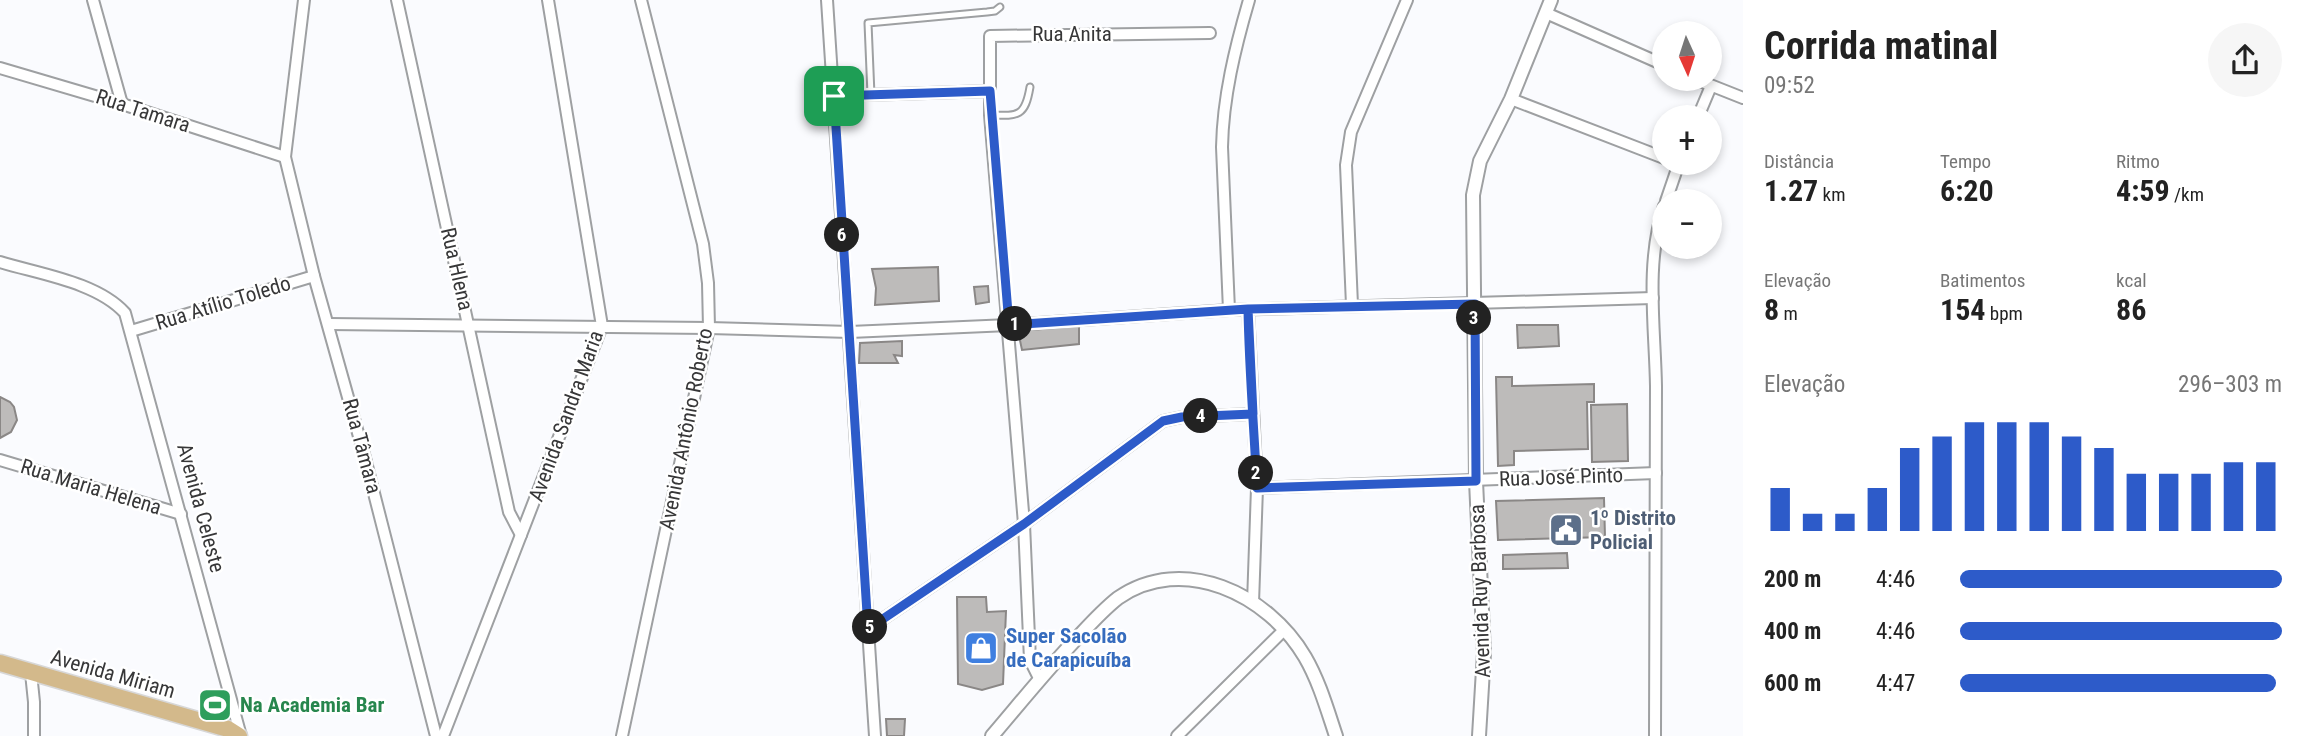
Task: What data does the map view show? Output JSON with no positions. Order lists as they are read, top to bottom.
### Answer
{
  "streets": {
    "main road": ["Avenida Celeste", "Avenida Miriam"],
    "street": [
      "Rua Anita",
      "Rua Tamara",
      "Rua Hlena",
      "Rua Atílio Toledo",
      "Avenida Sandra Maria",
      "Avenida Antônio Roberto",
      "Rua Tâmara",
      "Rua José Pinto",
      "Rua Maria Helena",
      "Avenida Ruy Barbosa"
    ]
  },
  "crossings": [
    ["Rua Tamara", "Rua Tâmara"],
    ["Rua Hlena", "Avenida Sandra Maria"],
    ["Rua Atílio Toledo", "Rua Tâmara"],
    ["Rua Atílio Toledo", "Avenida Celeste"],
    ["Rua José Pinto", "Avenida Ruy Barbosa"],
    ["Rua Maria Helena", "Avenida Celeste"],
    ["Avenida Celeste", "Avenida Miriam"]
  ],
  "places": {
    "public building": ["1º Distrito Policial"],
    "shop": ["Super Sacolão de Carapicuíba"],
    "sports": ["Na Academia Bar"]
  },
  "north": "bottom",
  "page": {
    "heading": ["Corrida matinal", "09:52"],
    "map_buttons": ["+", "−"],
    "stats": [
      ["Distância", "1.27 km"],
      ["Tempo", "6:20"],
      ["Ritmo", "4:59 /km"],
      ["Elevação", "8 m"],
      ["Batimentos", "154 bpm"],
      ["kcal", "86"]
    ],
    "pins": [
      "6",
      "3",
      "1",
      "4",
      "2",
      "5"
    ],
    "chart": ["Elevação", "296–303 m"],
    "list": [
      {
        "name": "200 m",
        "note": "4:46"
      },
      {
        "name": "400 m",
        "note": "4:46"
      },
      {
        "name": "600 m",
        "note": "4:47"
      }
    ]
  }
}
